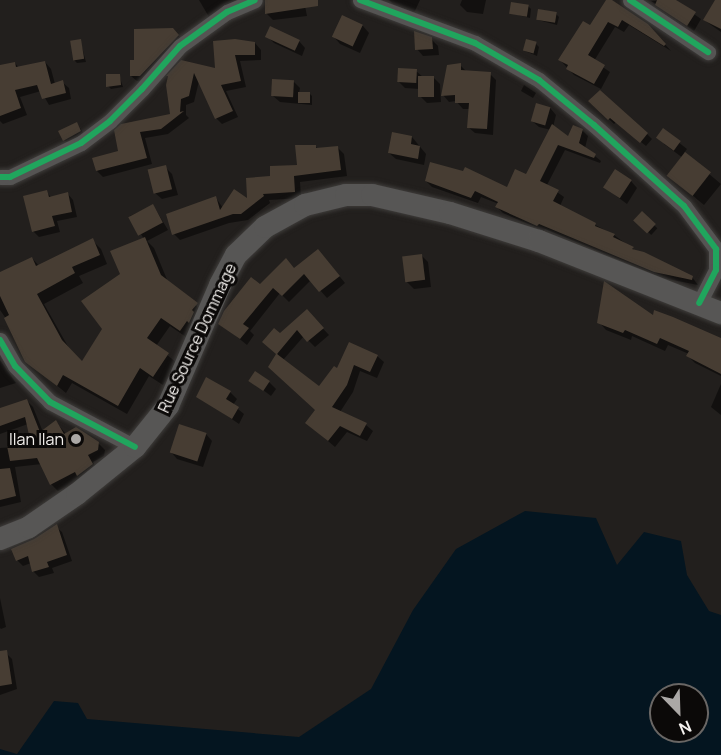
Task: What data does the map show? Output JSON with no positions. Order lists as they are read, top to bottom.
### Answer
{
  "streets": {
    "main road": ["Rue Source Dommage"]
  },
  "places": ["Ilan Ilan"],
  "north": "bottom right"
}
